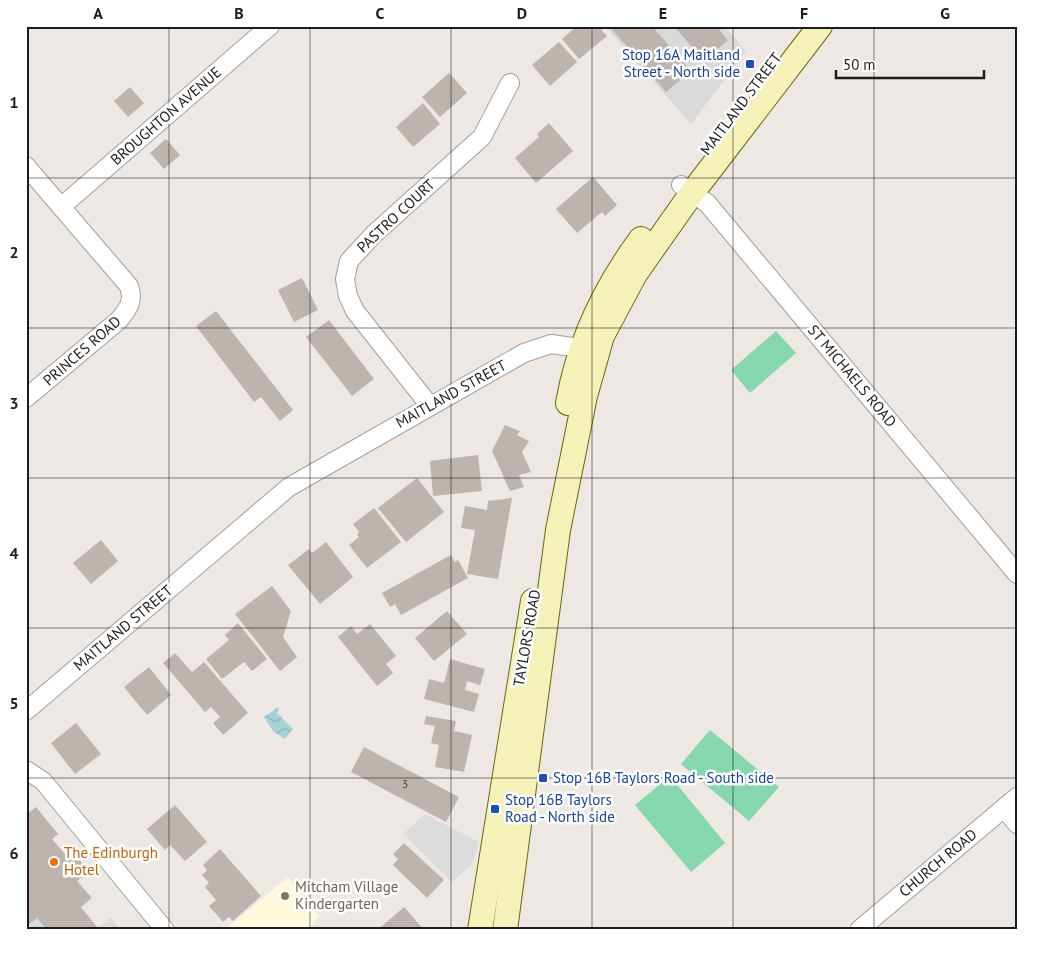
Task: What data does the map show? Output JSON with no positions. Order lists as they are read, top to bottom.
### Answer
{
  "streets": {
    "main road": ["MAITLAND STREET", "TAYLORS ROAD"],
    "street": [
      "BROUGHTON AVENUE",
      "PASTRO COURT",
      "PRINCES ROAD",
      "ST MICHAELS ROAD",
      "CHURCH ROAD"
    ]
  },
  "crossings": [
    ["MAITLAND STREET", "PASTRO COURT"],
    ["MAITLAND STREET", "ST MICHAELS ROAD"],
    ["MAITLAND STREET", "TAYLORS ROAD"],
    ["BROUGHTON AVENUE", "PRINCES ROAD"]
  ],
  "places": {
    "transit": ["Stop 16A Maitland Street - North side", "Stop 16B Taylors Road - South side", "Stop 16B Taylors Road - North side"],
    "other": ["The Edinburgh Hotel", "Mitcham Village Kindergarten"]
  },
  "house_numbers": ["3"],
  "scale_bar": "50 m",
  "grid": {
    "columns": [
      "A",
      "B",
      "C",
      "D",
      "E",
      "F",
      "G"
    ],
    "rows": [
      "1",
      "2",
      "3",
      "4",
      "5",
      "6"
    ]
  }
}
